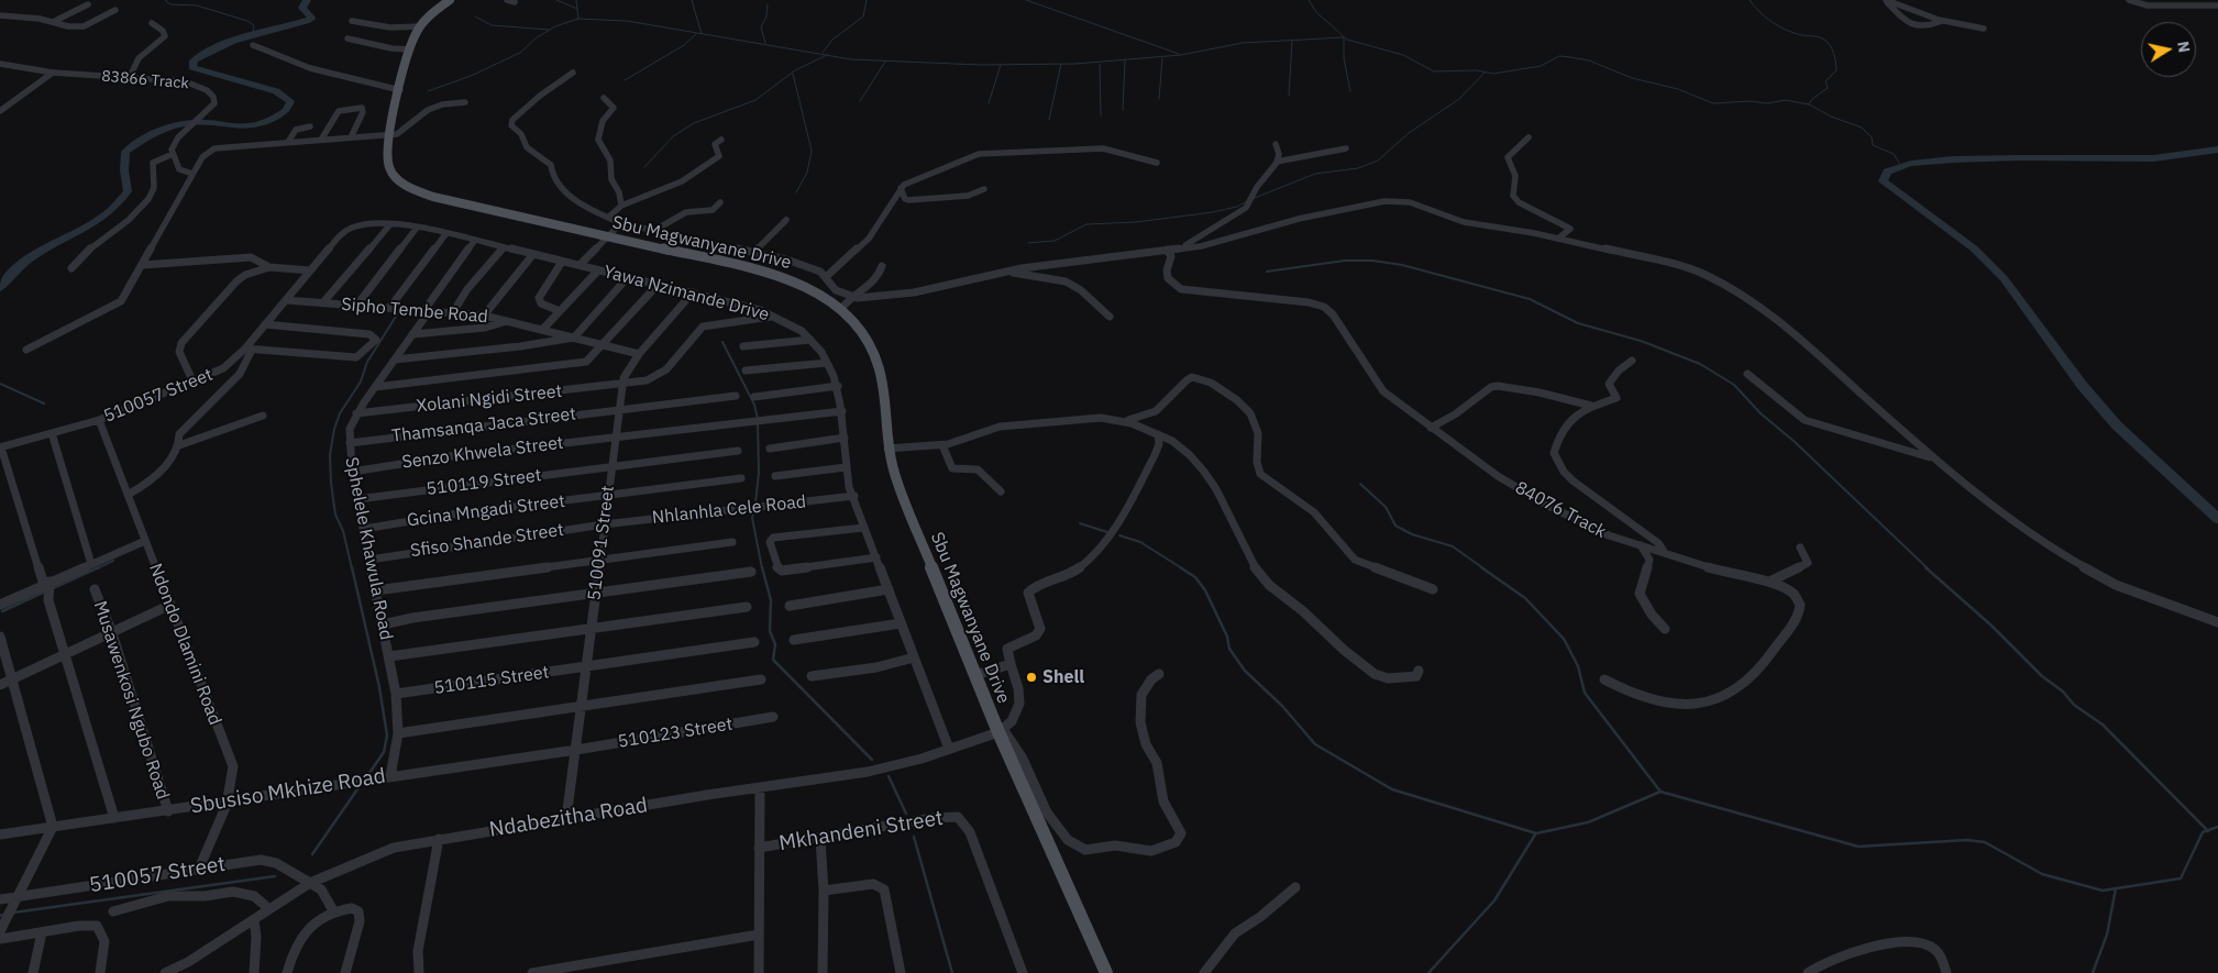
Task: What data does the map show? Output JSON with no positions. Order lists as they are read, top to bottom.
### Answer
{
  "streets": {
    "main road": ["Sbu Magwanyane Drive"],
    "street": [
      "83866 Track",
      "Yawa Nzimande Drive",
      "Sipho Tembe Road",
      "510057 Street",
      "Xolani Ngidi Street",
      "Thamsanqa Jaca Street",
      "Senzo Khwela Street",
      "510119 Street",
      "Nhlanhla Cele Road",
      "84076 Track",
      "Gcina Mngadi Street",
      "Sfiso Shande Street",
      "510091 Street",
      "Sphelele Khawula Road",
      "Ndondo Dlamini Road",
      "510115 Street",
      "Musawenkosi Ngubo Road",
      "510123 Street",
      "Sbusiso Mkhize Road",
      "Ndabezitha Road",
      "Mkhandeni Street"
    ]
  },
  "crossings": [
    ["Sbu Magwanyane Drive", "Ndabezitha Road"],
    ["Yawa Nzimande Drive", "510057 Street"],
    ["Yawa Nzimande Drive", "Xolani Ngidi Street"],
    ["Yawa Nzimande Drive", "Senzo Khwela Street"],
    ["Yawa Nzimande Drive", "Nhlanhla Cele Road"],
    ["Yawa Nzimande Drive", "510091 Street"],
    ["Yawa Nzimande Drive", "Sphelele Khawula Road"],
    ["Yawa Nzimande Drive", "Ndabezitha Road"],
    ["Sipho Tembe Road", "510057 Street"],
    ["Sipho Tembe Road", "510091 Street"],
    ["Sipho Tembe Road", "Sphelele Khawula Road"],
    ["510057 Street", "Ndondo Dlamini Road"],
    ["510057 Street", "Ndabezitha Road"],
    ["Xolani Ngidi Street", "510091 Street"],
    ["Xolani Ngidi Street", "Sphelele Khawula Road"],
    ["Thamsanqa Jaca Street", "510091 Street"],
    ["Thamsanqa Jaca Street", "Sphelele Khawula Road"],
    ["Senzo Khwela Street", "510091 Street"],
    ["Senzo Khwela Street", "Sphelele Khawula Road"],
    ["510119 Street", "510091 Street"],
    ["510119 Street", "Sphelele Khawula Road"],
    ["Nhlanhla Cele Road", "Sfiso Shande Street"],
    ["Nhlanhla Cele Road", "510091 Street"],
    ["Gcina Mngadi Street", "510091 Street"],
    ["Gcina Mngadi Street", "Sphelele Khawula Road"],
    ["Sfiso Shande Street", "510091 Street"],
    ["Sfiso Shande Street", "Sphelele Khawula Road"],
    ["510091 Street", "510115 Street"],
    ["510091 Street", "510123 Street"],
    ["510091 Street", "Sbusiso Mkhize Road"],
    ["510091 Street", "Ndabezitha Road"],
    ["Sphelele Khawula Road", "510115 Street"],
    ["Sphelele Khawula Road", "Sbusiso Mkhize Road"],
    ["Ndondo Dlamini Road", "Sbusiso Mkhize Road"],
    ["Musawenkosi Ngubo Road", "Sbusiso Mkhize Road"],
    ["510123 Street", "Sbusiso Mkhize Road"]
  ],
  "places": ["Shell"],
  "north": "right"
}
